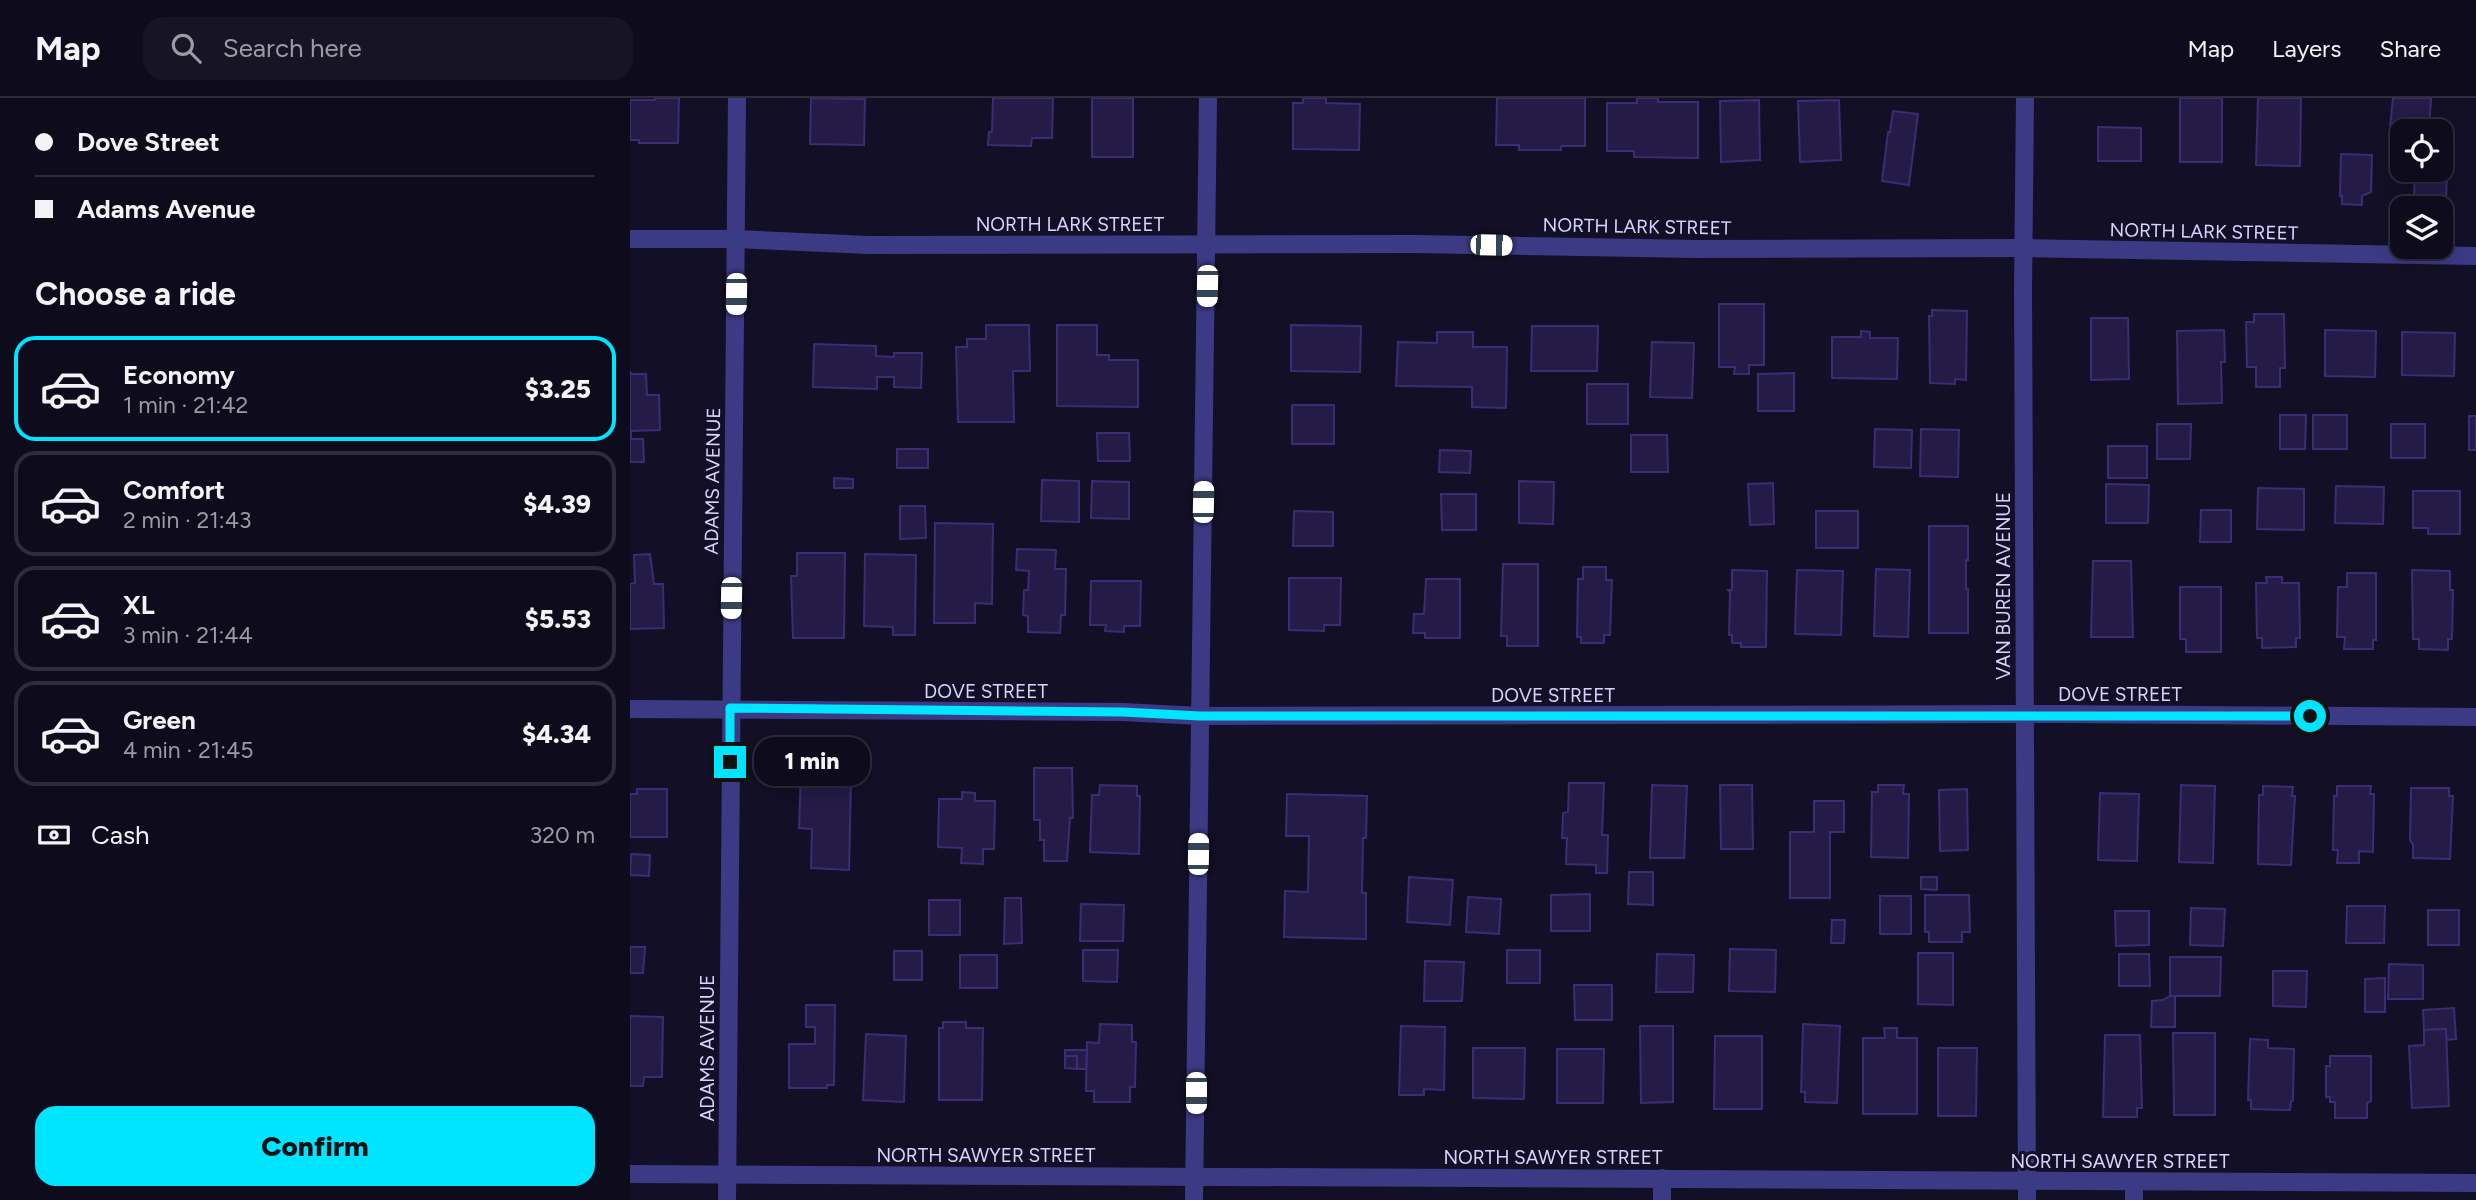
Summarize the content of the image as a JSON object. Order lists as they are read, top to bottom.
{
  "streets": {
    "street": [
      "NORTH LARK STREET",
      "ADAMS AVENUE",
      "VAN BUREN AVENUE",
      "DOVE STREET",
      "NORTH SAWYER STREET"
    ]
  },
  "crossings": [
    ["NORTH LARK STREET", "ADAMS AVENUE"],
    ["NORTH LARK STREET", "VAN BUREN AVENUE"],
    ["ADAMS AVENUE", "DOVE STREET"],
    ["ADAMS AVENUE", "NORTH SAWYER STREET"],
    ["VAN BUREN AVENUE", "DOVE STREET"],
    ["VAN BUREN AVENUE", "NORTH SAWYER STREET"]
  ],
  "page": {
    "header": "Map",
    "search": "Search here",
    "nav": ["Map", "Layers", "Share"],
    "banner": ["Dove Street", "Adams Avenue"],
    "heading": "Choose a ride",
    "list": [
      {
        "name": "Economy",
        "note": "1 min · 21:42",
        "value": "$3.25"
      },
      {
        "name": "Comfort",
        "note": "2 min · 21:43",
        "value": "$4.39"
      },
      {
        "name": "XL",
        "note": "3 min · 21:44",
        "value": "$5.53"
      },
      {
        "name": "Green",
        "note": "4 min · 21:45",
        "value": "$4.34"
      }
    ],
    "bubble": "1 min",
    "pay": ["Cash", "320 m"],
    "buttons": "Confirm"
  }
}
